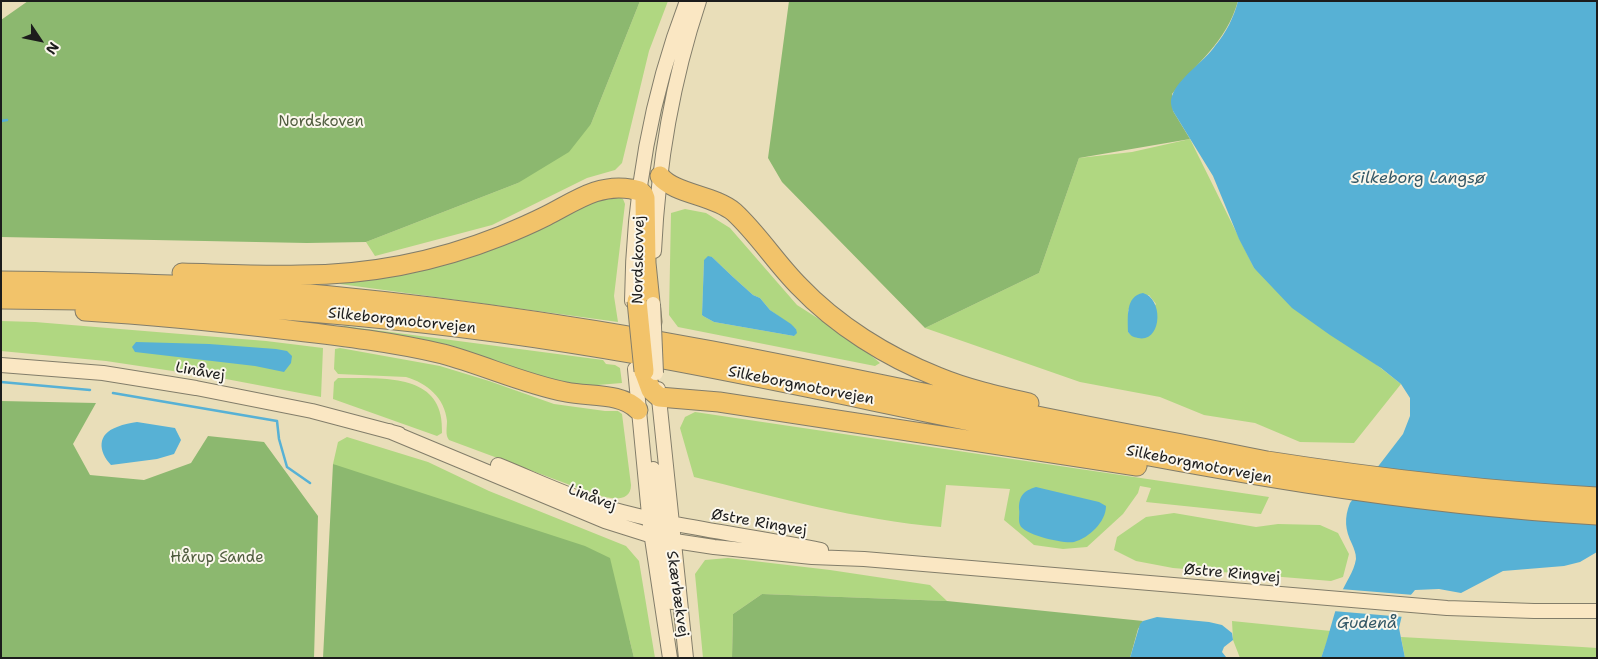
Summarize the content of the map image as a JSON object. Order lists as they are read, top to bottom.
{
  "streets": {
    "highway": ["Silkeborgmotorvejen"],
    "main road": [
      "Nordskovvej",
      "Linåvej",
      "Østre Ringvej",
      "Skærbækvej"
    ]
  },
  "crossings": [
    ["Linåvej", "Østre Ringvej"],
    ["Linåvej", "Skærbækvej"],
    ["Østre Ringvej", "Skærbækvej"]
  ],
  "water": ["Silkeborg Langsø", "Gudenå"],
  "parks": ["Nordskoven", "Hårup Sande"],
  "north": "bottom right"
}
